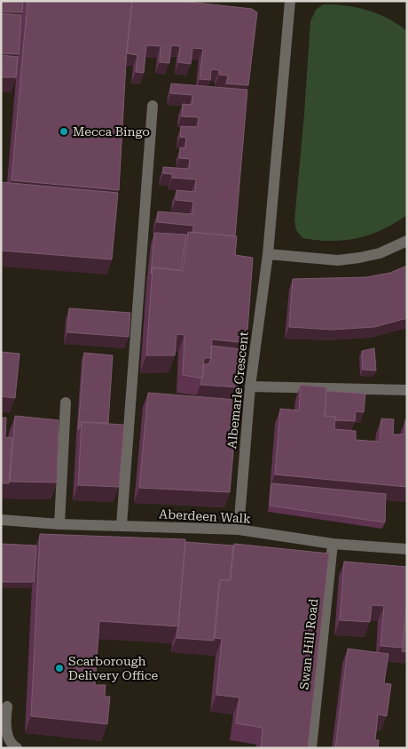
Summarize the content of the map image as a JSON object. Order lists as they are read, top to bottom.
{
  "streets": {
    "street": ["Albemarle Crescent", "Aberdeen Walk", "Swan Hill Road"]
  },
  "crossings": [
    ["Albemarle Crescent", "Aberdeen Walk"],
    ["Aberdeen Walk", "Swan Hill Road"]
  ],
  "places": ["Mecca Bingo", "Scarborough Delivery Office"]
}
